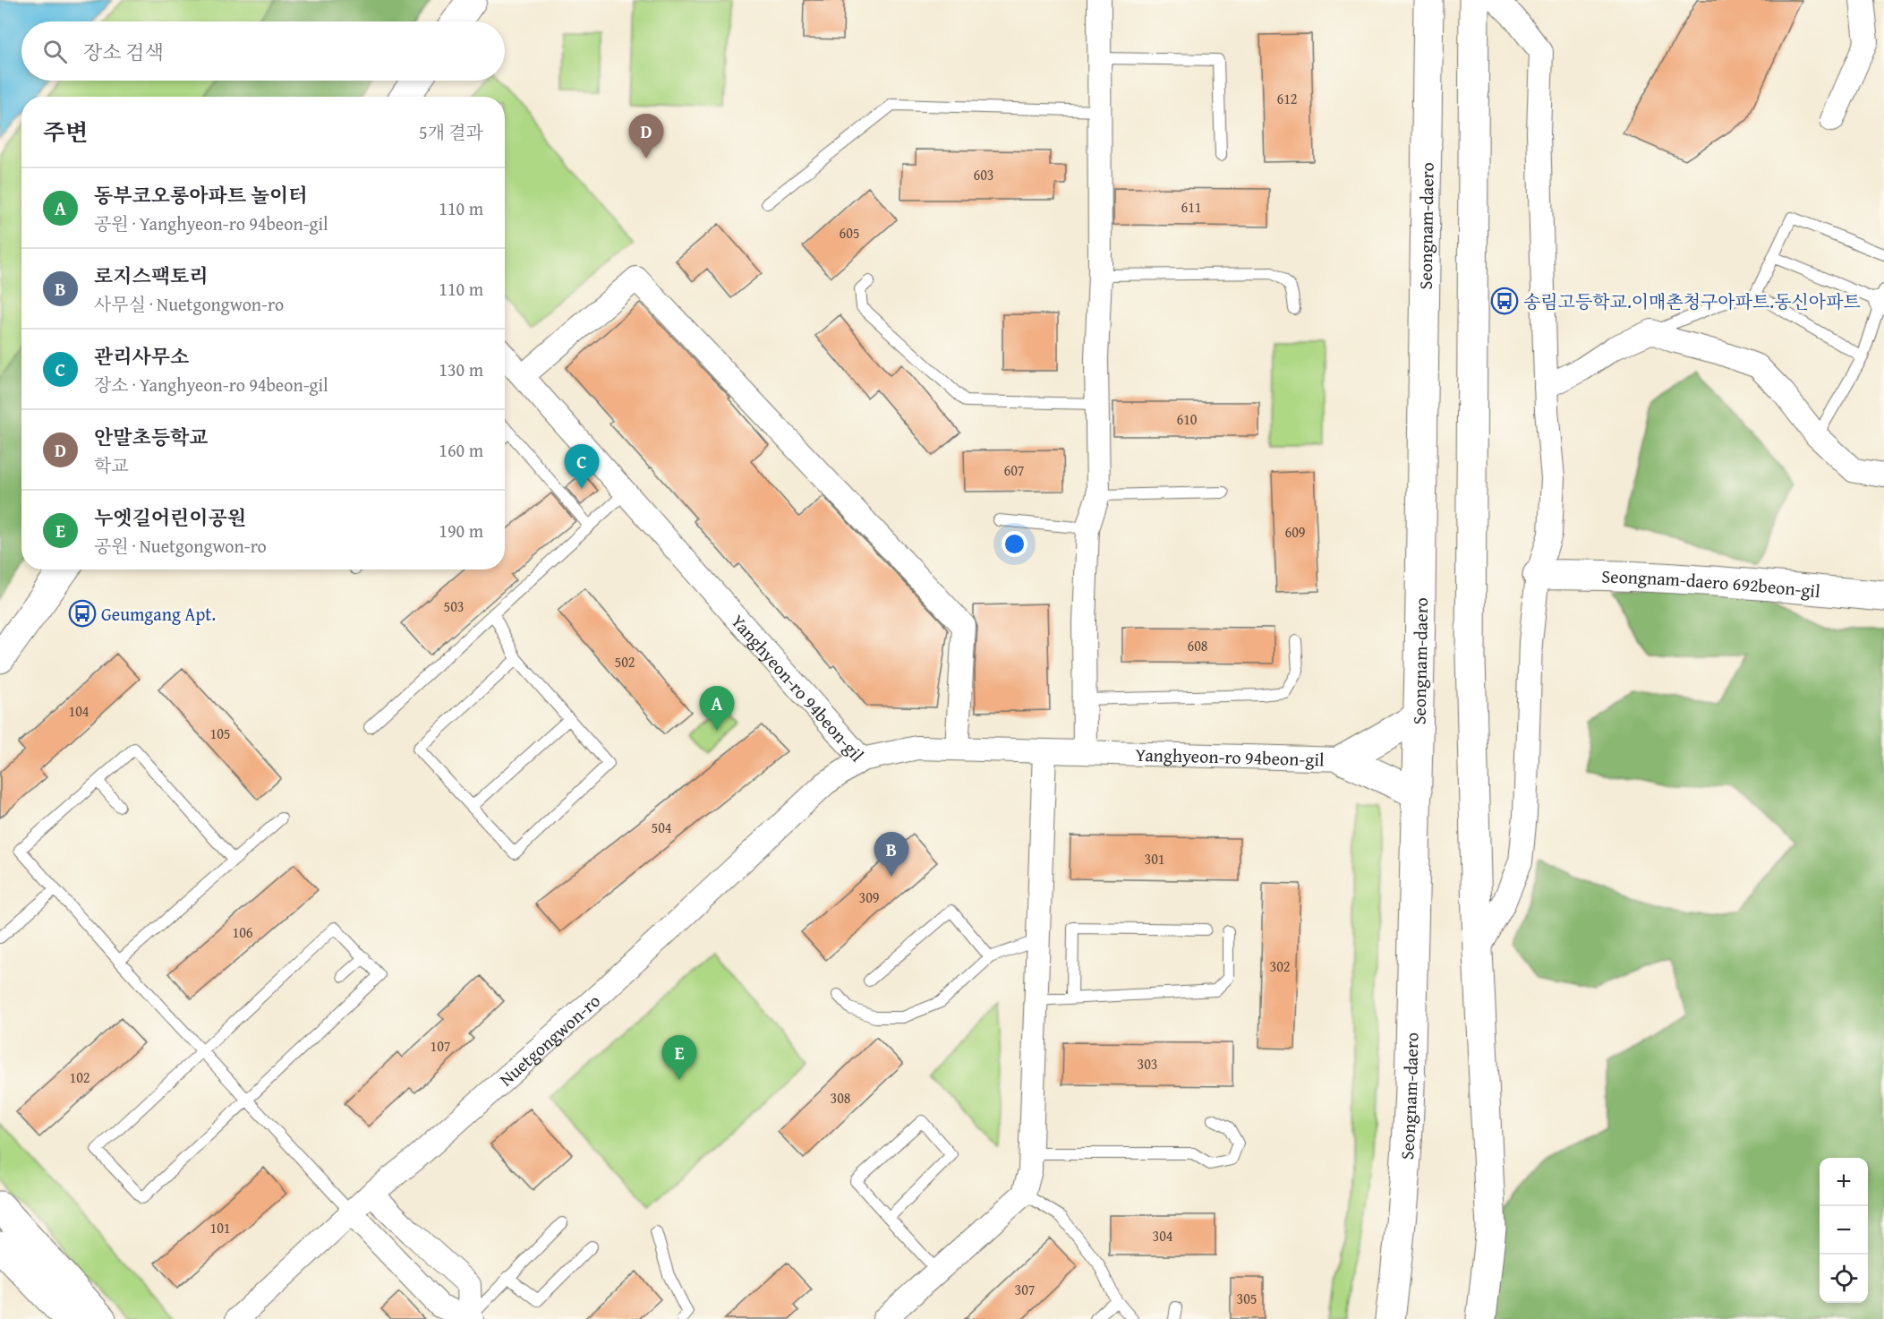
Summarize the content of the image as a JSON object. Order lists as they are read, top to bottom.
{
  "streets": {
    "main road": ["Seongnam-daero", "Seongnam-daero 692beon-gil"],
    "street": ["Yanghyeon-ro 94beon-gil", "Nuetgongwon-ro"]
  },
  "crossings": [
    ["Yanghyeon-ro 94beon-gil", "Nuetgongwon-ro"]
  ],
  "places": {
    "bus stop": ["송림고등학교.이매촌청구아파트.동신아파트", "Geumgang Apt."]
  },
  "house_numbers": [
    "612",
    "603",
    "611",
    "605",
    "610",
    "607",
    "609",
    "503",
    "608",
    "502",
    "104",
    "105",
    "504",
    "301",
    "309",
    "106",
    "302",
    "107",
    "303",
    "102",
    "308",
    "101",
    "304",
    "307",
    "305"
  ],
  "page": {
    "search": "장소 검색",
    "heading": ["주변", "5개 결과"],
    "pins": [
      "D",
      "C",
      "A",
      "B",
      "E"
    ],
    "list": [
      {
        "mark": "A",
        "name": "동부코오롱아파트 놀이터",
        "note": "공원 · Yanghyeon-ro 94beon-gil",
        "value": "110 m"
      },
      {
        "mark": "B",
        "name": "로지스팩토리",
        "note": "사무실 · Nuetgongwon-ro",
        "value": "110 m"
      },
      {
        "mark": "C",
        "name": "관리사무소",
        "note": "장소 · Yanghyeon-ro 94beon-gil",
        "value": "130 m"
      },
      {
        "mark": "D",
        "name": "안말초등학교",
        "note": "학교",
        "value": "160 m"
      },
      {
        "mark": "E",
        "name": "누엣길어린이공원",
        "note": "공원 · Nuetgongwon-ro",
        "value": "190 m"
      }
    ],
    "map_buttons": ["+", "−"]
  }
}
